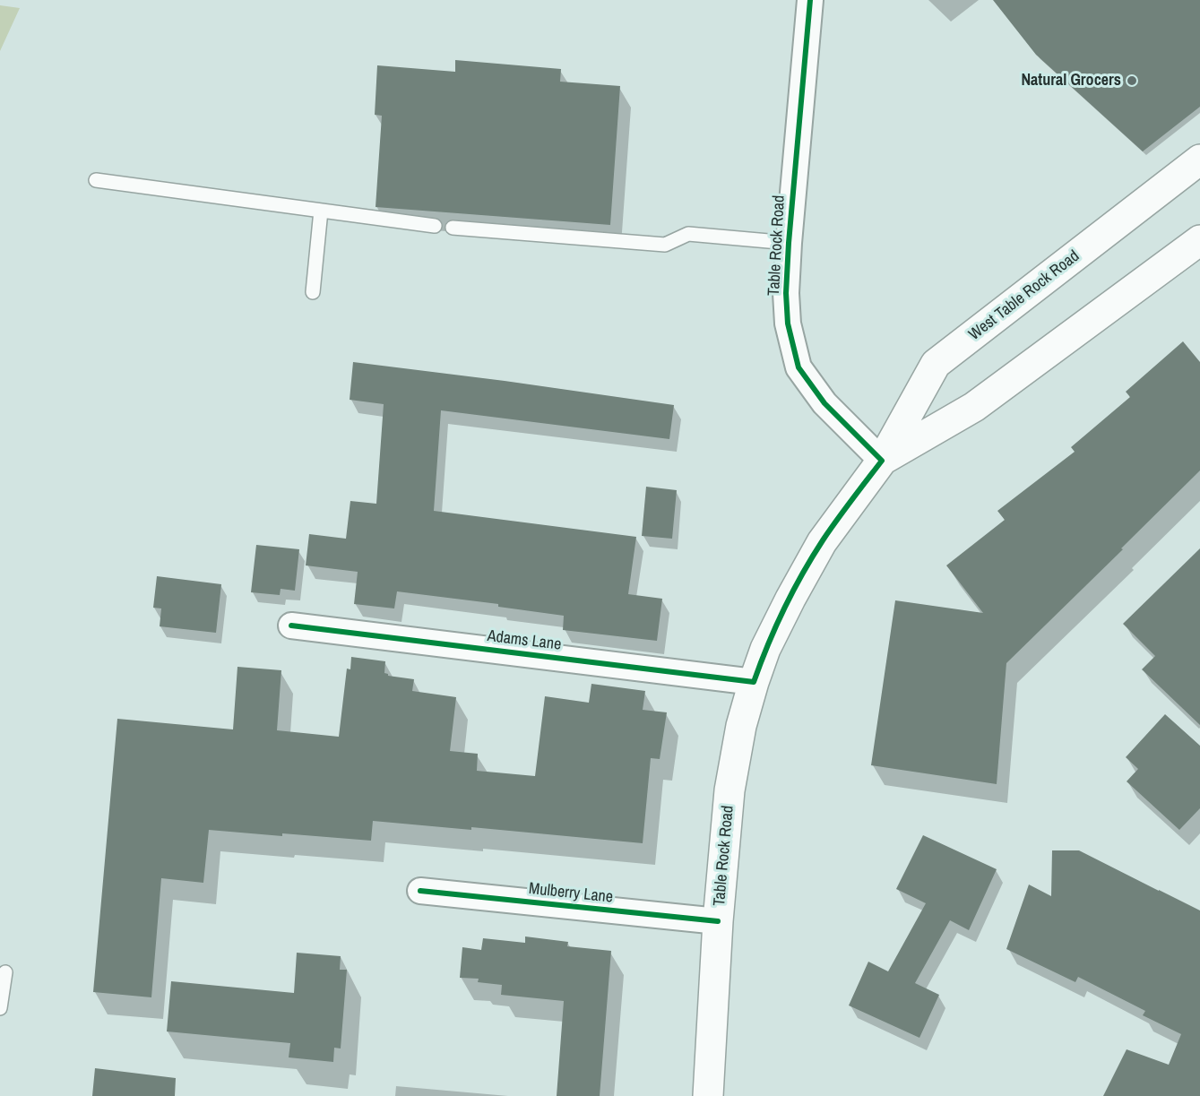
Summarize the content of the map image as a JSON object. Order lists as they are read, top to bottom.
{
  "streets": {
    "main road": ["Table Rock Road", "West Table Rock Road"],
    "street": ["Adams Lane", "Mulberry Lane"]
  },
  "crossings": [
    ["Table Rock Road", "West Table Rock Road"],
    ["Table Rock Road", "Adams Lane"],
    ["Table Rock Road", "Mulberry Lane"],
    ["West Table Rock Road", "Adams Lane"]
  ],
  "places": ["Natural Grocers"]
}
